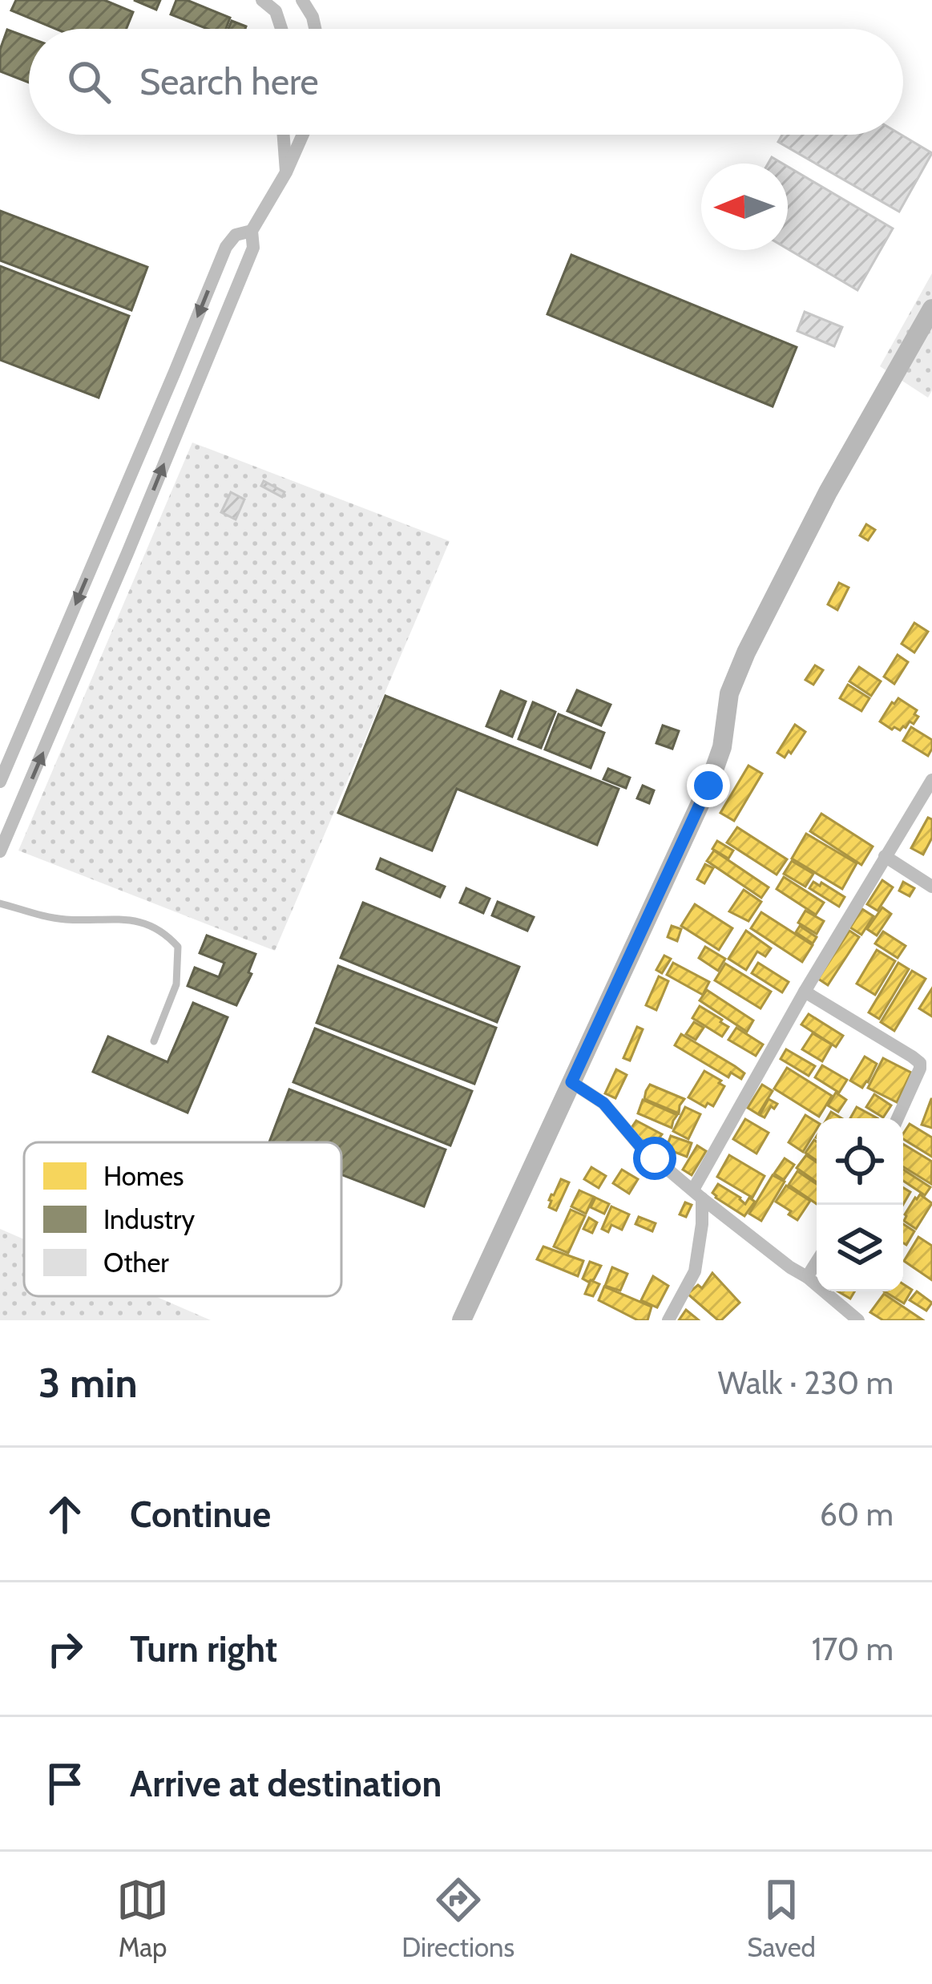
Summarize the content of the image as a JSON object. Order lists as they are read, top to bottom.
{
  "legend": ["Homes", "Industry", "Other"],
  "north": "left",
  "page": {
    "search": "Search here",
    "heading": ["3 min", "Walk · 230 m"],
    "list": [
      ["Continue", "60 m"],
      ["Turn right", "170 m"],
      "Arrive at destination"
    ],
    "nav": ["Map", "Directions", "Saved"]
  }
}
